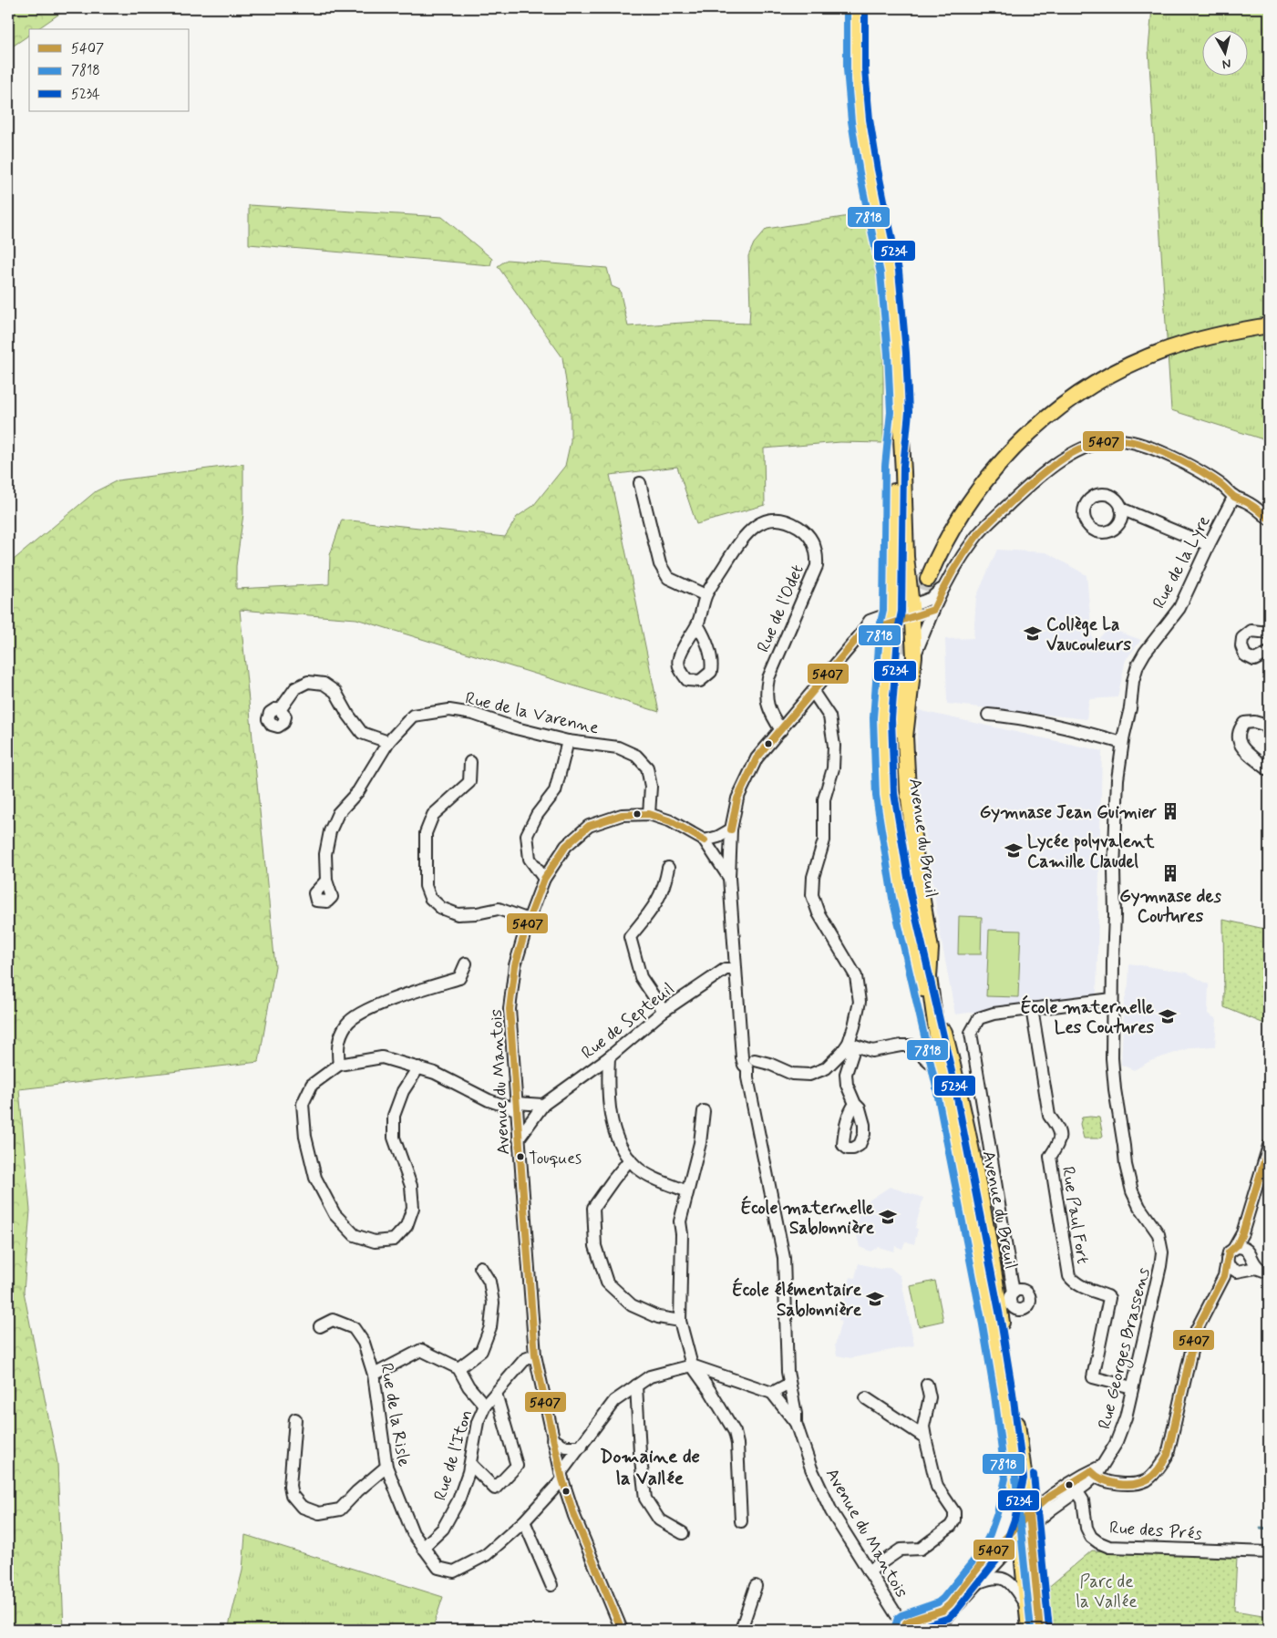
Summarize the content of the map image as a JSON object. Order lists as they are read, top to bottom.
{
  "streets": {
    "main road": ["Avenue du Breuil"],
    "street": [
      "Rue de la Lyre",
      "Rue de l'Odet",
      "Rue de la Varenne",
      "Rue de Septeuil",
      "Avenue du Mantois",
      "Rue Paul Fort",
      "Rue Georges Brassens",
      "Rue de la Risle",
      "Rue de l'Iton",
      "Rue des Prés"
    ]
  },
  "crossings": [
    ["Rue de la Lyre", "Rue Georges Brassens"],
    ["Rue de la Varenne", "Avenue du Mantois"],
    ["Rue de Septeuil", "Avenue du Mantois"],
    ["Avenue du Mantois", "Rue de la Risle"],
    ["Avenue du Mantois", "Rue de l'Iton"],
    ["Rue Paul Fort", "Rue Georges Brassens"],
    ["Rue Georges Brassens", "Rue des Prés"],
    ["Rue de la Risle", "Rue de l'Iton"]
  ],
  "districts": ["Domaine de la Vallée"],
  "parks": ["Parc de la Vallée"],
  "places": {
    "school or university": [
      "Collège La Vaucouleurs",
      "Lycée polyvalent Camille Claudel",
      "École maternelle Les Coutures",
      "École maternelle Sablonnière",
      "École élémentaire Sablonnière"
    ],
    "building": ["Gymnase Jean Guimier", "Gymnase des Coutures"],
    "other": ["Touques"]
  },
  "lines": ["transit line 7818", "transit line 5234", "transit line 5407"],
  "legend": ["5407", "7818", "5234"],
  "north": "bottom"
}
